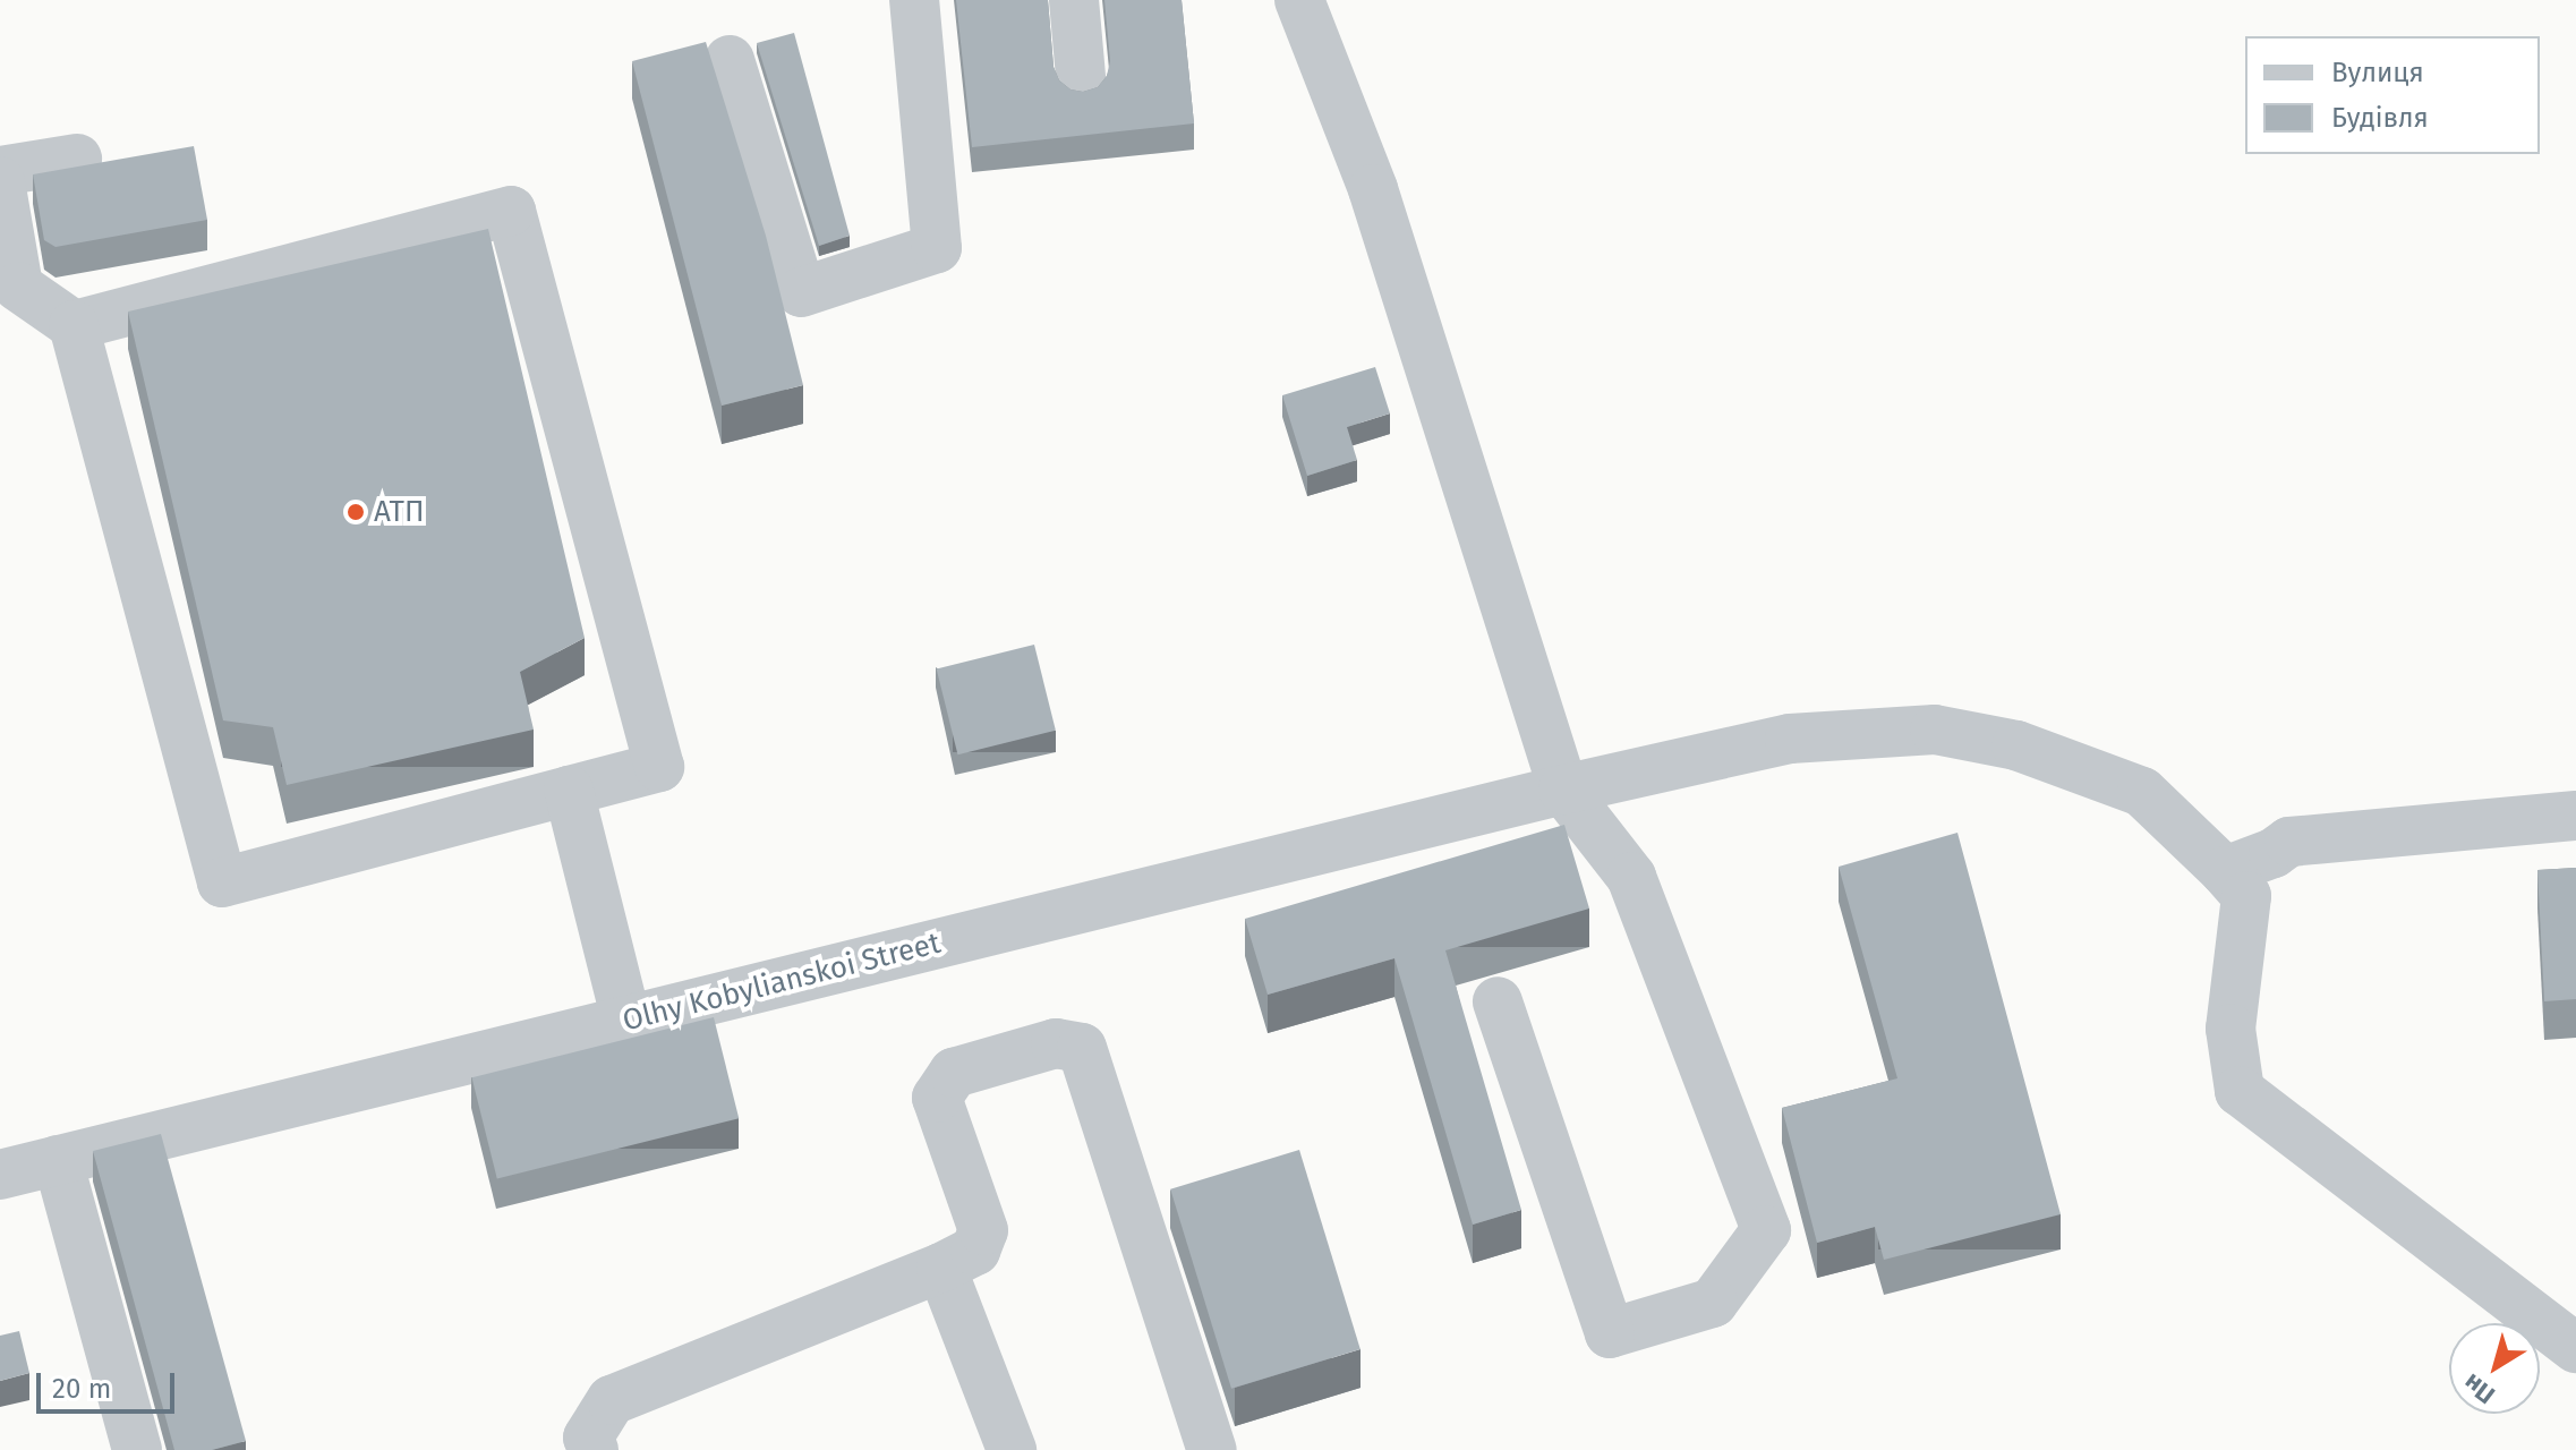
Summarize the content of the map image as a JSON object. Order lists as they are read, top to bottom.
{
  "streets": {
    "street": ["Olhy Kobylianskoi Street"]
  },
  "places": ["АТП"],
  "legend": ["Вулиця", "Будівля"],
  "scale_bar": "20 m",
  "north": "bottom left"
}
